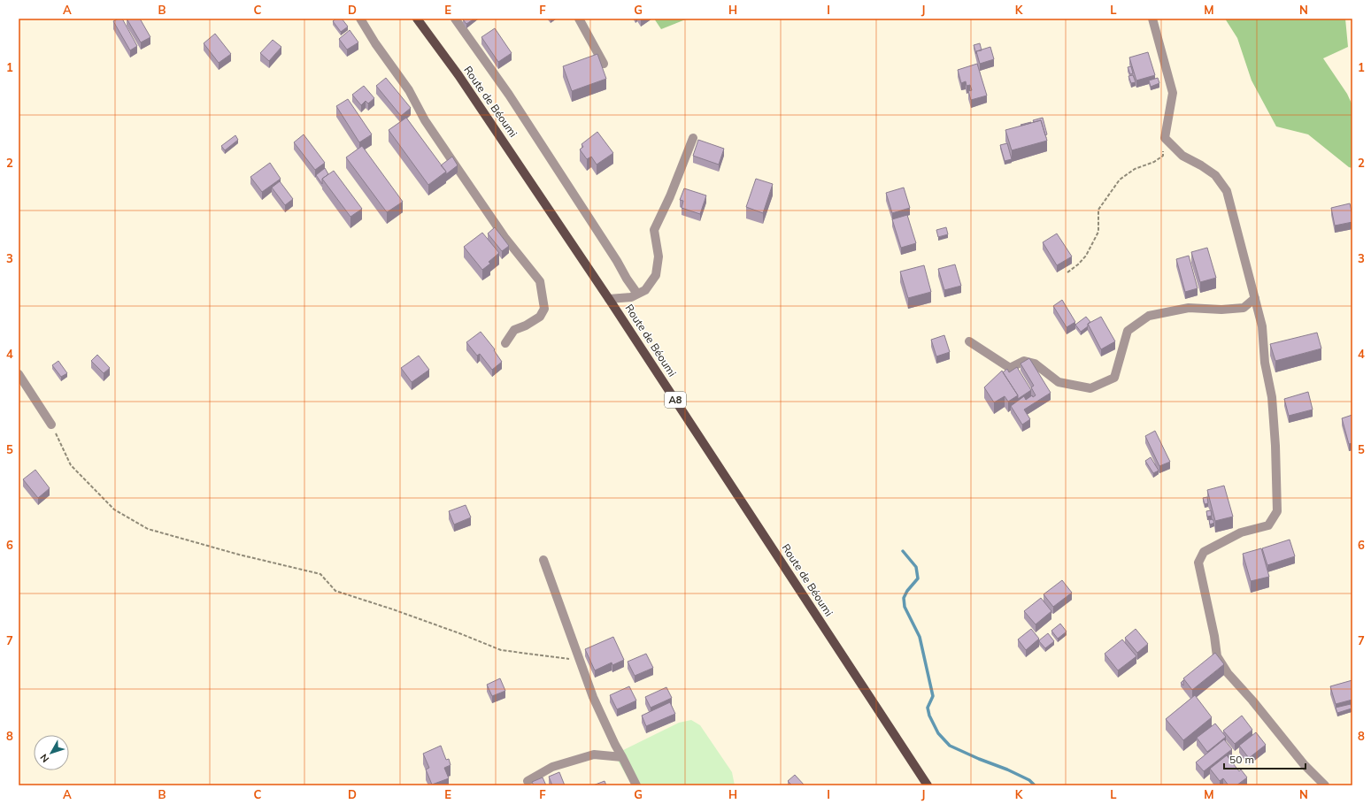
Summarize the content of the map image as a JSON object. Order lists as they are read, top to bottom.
{
  "streets": {
    "main road": ["Route de Béoumi", "A8"]
  },
  "scale_bar": "50 m",
  "north": "bottom left",
  "grid": {
    "columns": [
      "A",
      "B",
      "C",
      "D",
      "E",
      "F",
      "G",
      "H",
      "I",
      "J",
      "K",
      "L",
      "M",
      "N"
    ],
    "rows": [
      "1",
      "2",
      "3",
      "4",
      "5",
      "6",
      "7",
      "8"
    ]
  }
}
